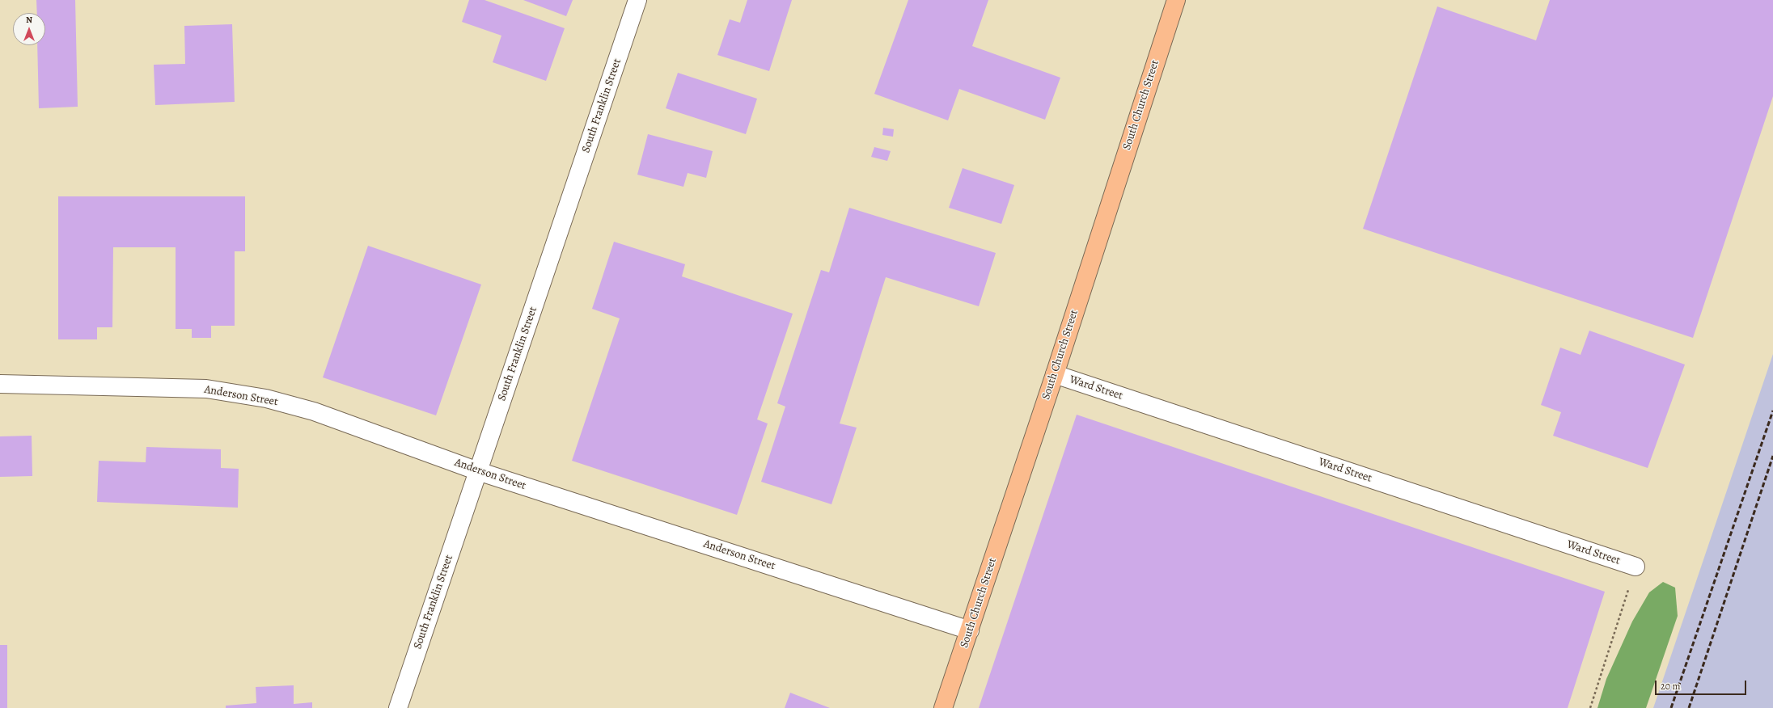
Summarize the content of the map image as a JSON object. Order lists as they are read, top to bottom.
{
  "streets": {
    "main road": ["South Church Street"],
    "street": ["South Franklin Street", "Ward Street", "Anderson Street"]
  },
  "crossings": [
    ["South Church Street", "Ward Street"],
    ["South Church Street", "Anderson Street"],
    ["South Franklin Street", "Anderson Street"]
  ],
  "scale_bar": "20 m",
  "north": "top"
}
